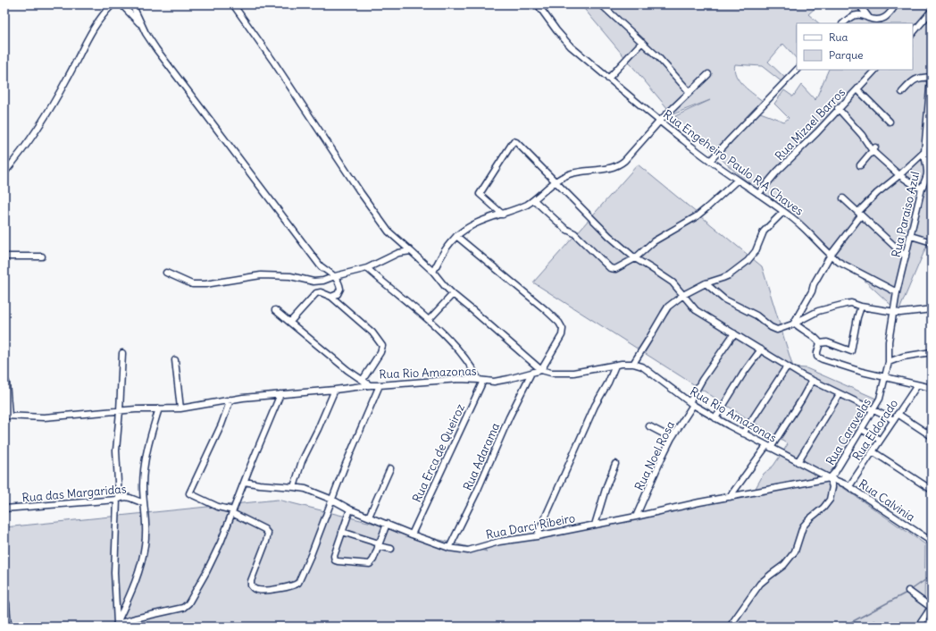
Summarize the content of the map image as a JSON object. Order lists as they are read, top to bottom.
{
  "streets": {
    "street": [
      "Rua Mizael Barros",
      "Rua Engeheiro Paulo R A Chaves",
      "Rua Paraiso Azul",
      "Rua Rio Amazonas",
      "Rua Eldorado",
      "Rua Caravelas",
      "Rua Erca de Queiroz",
      "Rua Noel Rosa",
      "Rua Adarama",
      "Rua das Margaridas",
      "Rua Calvinia",
      "Rua Darci Ribeiro"
    ]
  },
  "crossings": [
    ["Rua Mizael Barros", "Rua Engeheiro Paulo R A Chaves"],
    ["Rua Engeheiro Paulo R A Chaves", "Rua Paraiso Azul"],
    ["Rua Engeheiro Paulo R A Chaves", "Rua Caravelas"],
    ["Rua Paraiso Azul", "Rua Caravelas"],
    ["Rua Rio Amazonas", "Rua Caravelas"],
    ["Rua Rio Amazonas", "Rua Erca de Queiroz"],
    ["Rua Rio Amazonas", "Rua Noel Rosa"],
    ["Rua Rio Amazonas", "Rua Adarama"],
    ["Rua Rio Amazonas", "Rua Calvinia"],
    ["Rua Rio Amazonas", "Rua Darci Ribeiro"],
    ["Rua Eldorado", "Rua Calvinia"],
    ["Rua Caravelas", "Rua Calvinia"],
    ["Rua Caravelas", "Rua Darci Ribeiro"],
    ["Rua Erca de Queiroz", "Rua Darci Ribeiro"],
    ["Rua Noel Rosa", "Rua Darci Ribeiro"],
    ["Rua Adarama", "Rua Darci Ribeiro"],
    ["Rua Calvinia", "Rua Darci Ribeiro"]
  ],
  "legend": ["Rua", "Parque"]
}
